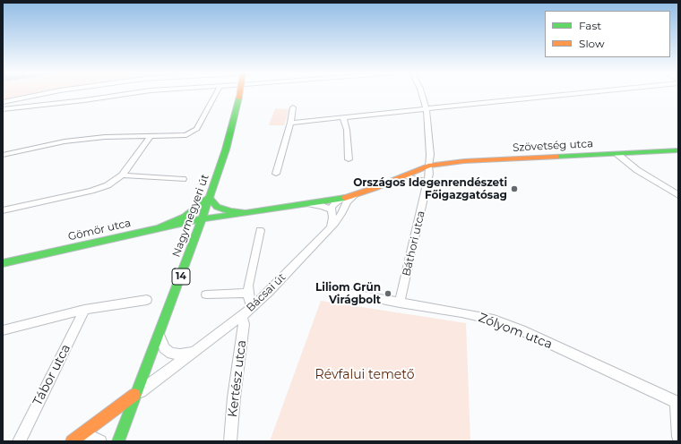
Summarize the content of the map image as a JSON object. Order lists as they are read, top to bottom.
{
  "streets": {
    "street": [
      "Szövetség utca",
      "Nagymegyeri út",
      "Gömör utca",
      "Báthori utca",
      "14",
      "Bácsai út",
      "Zólyom utca",
      "Tábor utca",
      "Kertész utca"
    ]
  },
  "crossings": [
    ["Szövetség utca", "Báthori utca"],
    ["Szövetség utca", "Bácsai út"],
    ["Nagymegyeri út", "Gömör utca"],
    ["Nagymegyeri út", "Bácsai út"],
    ["Báthori utca", "Bácsai út"],
    ["Báthori utca", "Zólyom utca"],
    ["Bácsai út", "Kertész utca"]
  ],
  "parks": ["Révfalui temető"],
  "places": ["Országos Idegenrendészeti Főigazgatósag", "Liliom Grün Virágbolt"],
  "legend": ["Fast", "Slow"]
}
